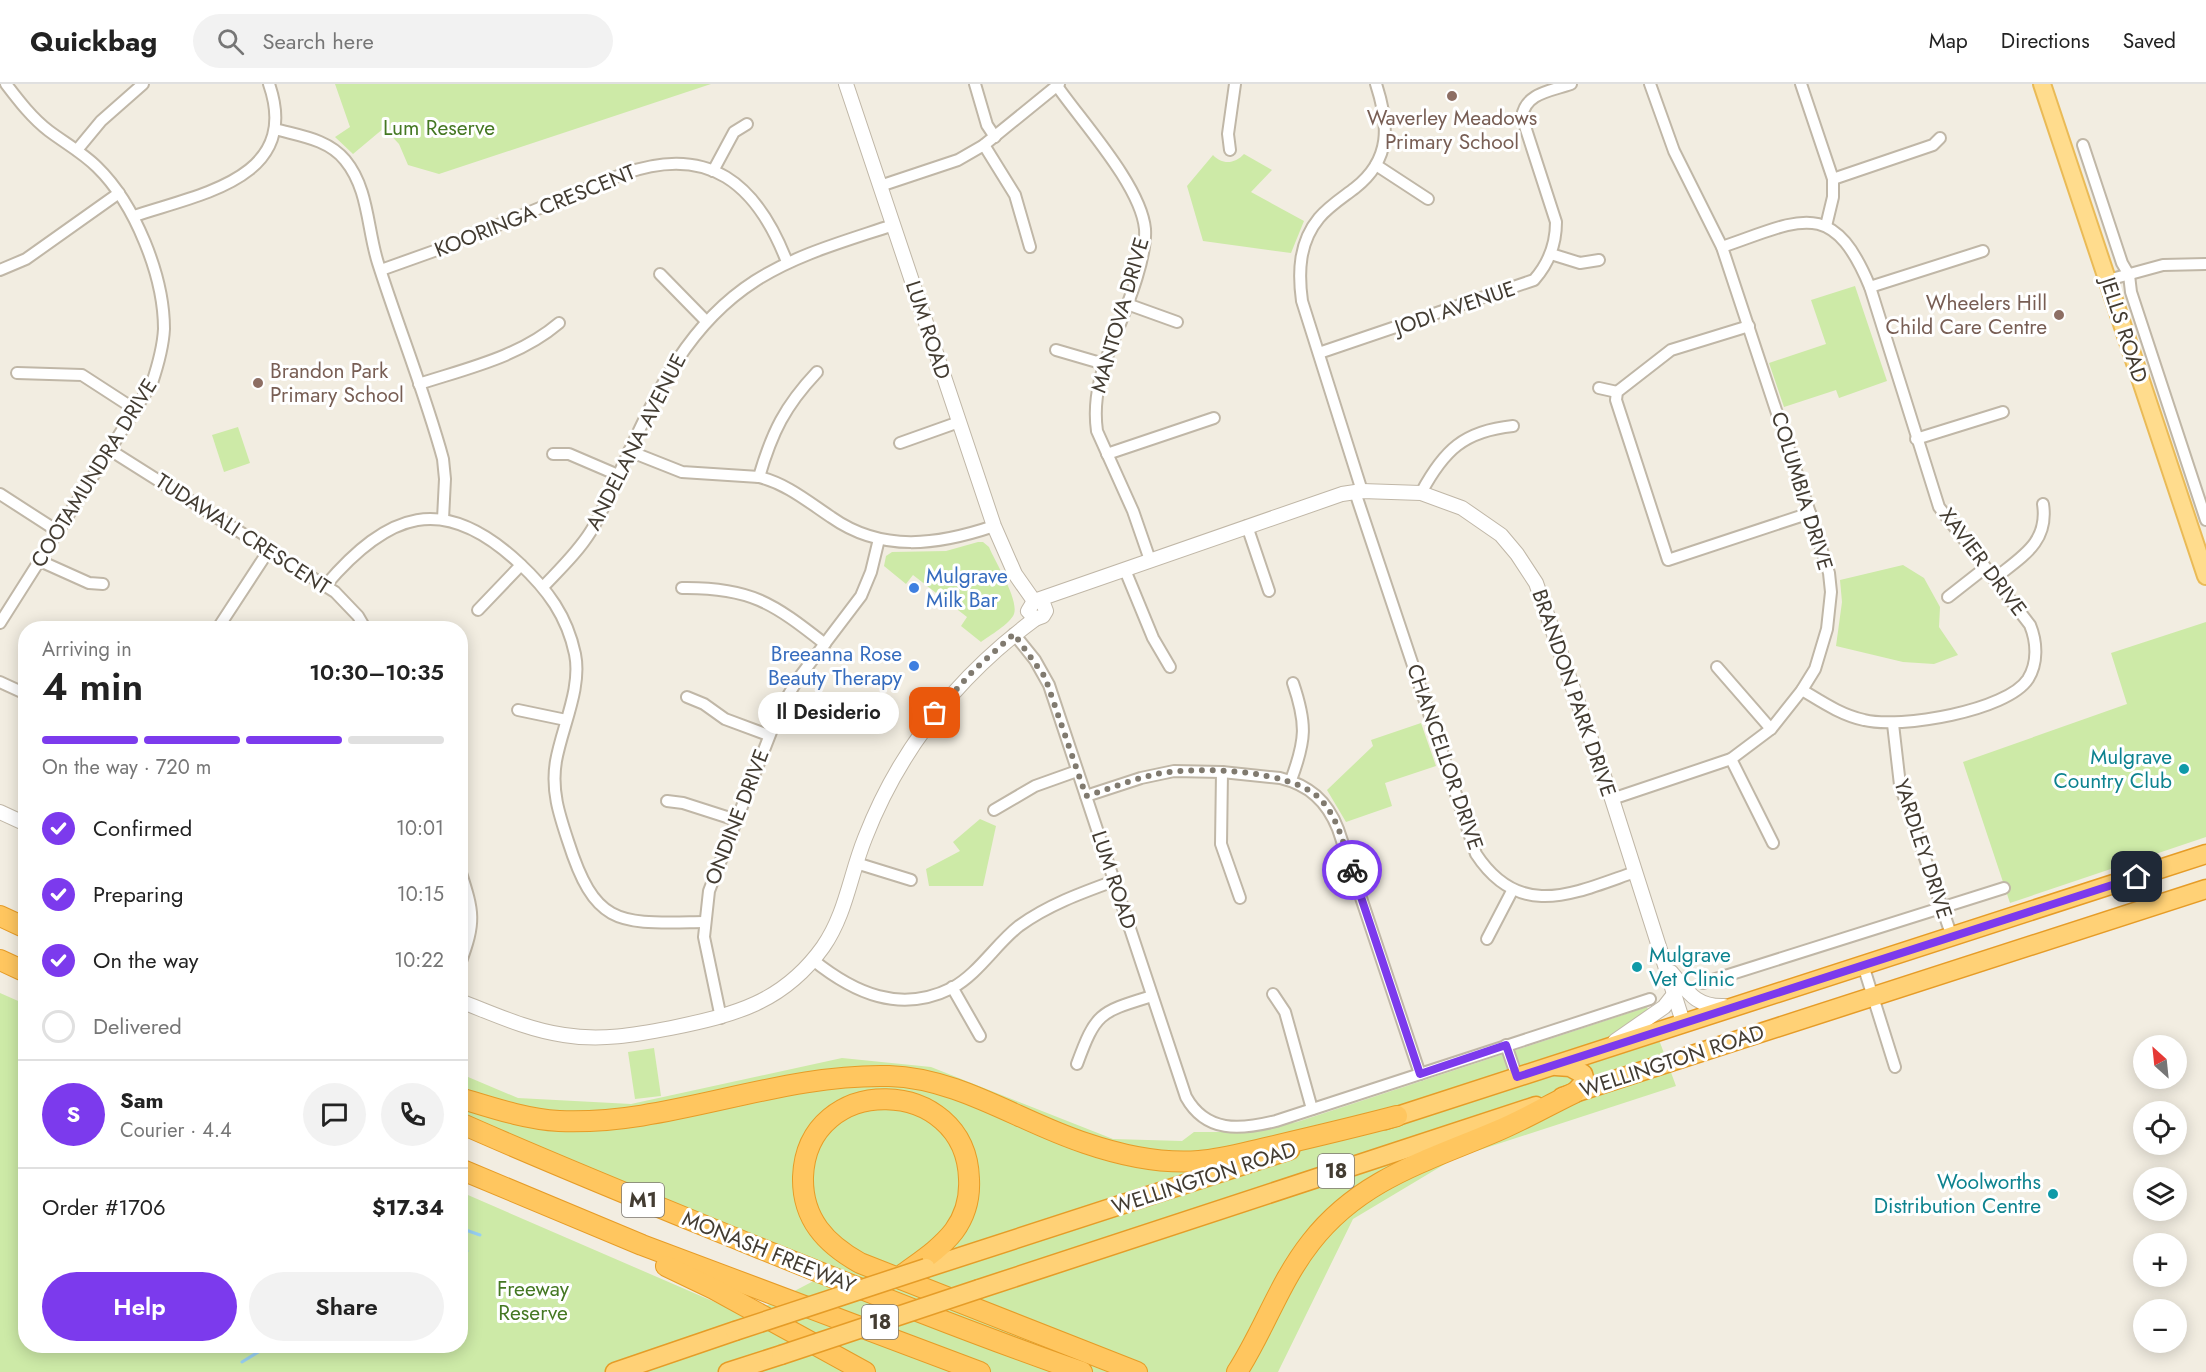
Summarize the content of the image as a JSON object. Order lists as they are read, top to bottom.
{
  "streets": {
    "highway": [
      "WELLINGTON ROAD",
      "18",
      "M1",
      "MONASH FREEWAY"
    ],
    "main road": ["JELLS ROAD"],
    "street": [
      "KOORINGA CRESCENT",
      "JODI AVENUE",
      "MANTOVA DRIVE",
      "LUM ROAD",
      "ANDELANA AVENUE",
      "COOTAMUNDRA DRIVE",
      "COLUMBIA DRIVE",
      "TUDAWALI CRESCENT",
      "XAVIER DRIVE",
      "BRANDON PARK DRIVE",
      "CHANCELLOR DRIVE",
      "ONDINE DRIVE",
      "YARDLEY DRIVE"
    ]
  },
  "crossings": [
    ["KOORINGA CRESCENT", "ANDELANA AVENUE"],
    ["JODI AVENUE", "CHANCELLOR DRIVE"],
    ["MANTOVA DRIVE", "BRANDON PARK DRIVE"],
    ["LUM ROAD", "ANDELANA AVENUE"],
    ["LUM ROAD", "BRANDON PARK DRIVE"],
    ["COOTAMUNDRA DRIVE", "TUDAWALI CRESCENT"],
    ["COLUMBIA DRIVE", "XAVIER DRIVE"],
    ["COLUMBIA DRIVE", "BRANDON PARK DRIVE"],
    ["XAVIER DRIVE", "YARDLEY DRIVE"],
    ["BRANDON PARK DRIVE", "CHANCELLOR DRIVE"],
    ["BRANDON PARK DRIVE", "WELLINGTON ROAD"],
    ["YARDLEY DRIVE", "WELLINGTON ROAD"]
  ],
  "parks": ["Lum Reserve", "Freeway Reserve"],
  "places": [
    "Waverley Meadows Primary School",
    "Wheelers Hill Child Care Centre",
    "Brandon Park Primary School",
    "Mulgrave Milk Bar",
    "Breeanna Rose Beauty Therapy",
    "Il Desiderio",
    "Mulgrave Country Club",
    "Mulgrave Vet Clinic",
    "Woolworths Distribution Centre"
  ],
  "north": "top left",
  "page": {
    "header": "Quickbag",
    "search": "Search here",
    "nav": ["Map", "Directions", "Saved"],
    "heading": ["4 min", "Arriving in", "10:30–10:35"],
    "panel": [
      "Sam",
      "Courier · 4.4",
      "Order #1706",
      "$17.34"
    ],
    "bubble": "Il Desiderio",
    "bar": "On the way · 720 m",
    "list": [
      ["Confirmed", "10:01"],
      ["Preparing", "10:15"],
      ["On the way", "10:22"],
      "Delivered"
    ],
    "map_buttons": ["+", "−"],
    "round": "S",
    "buttons": ["Help", "Share"]
  }
}
